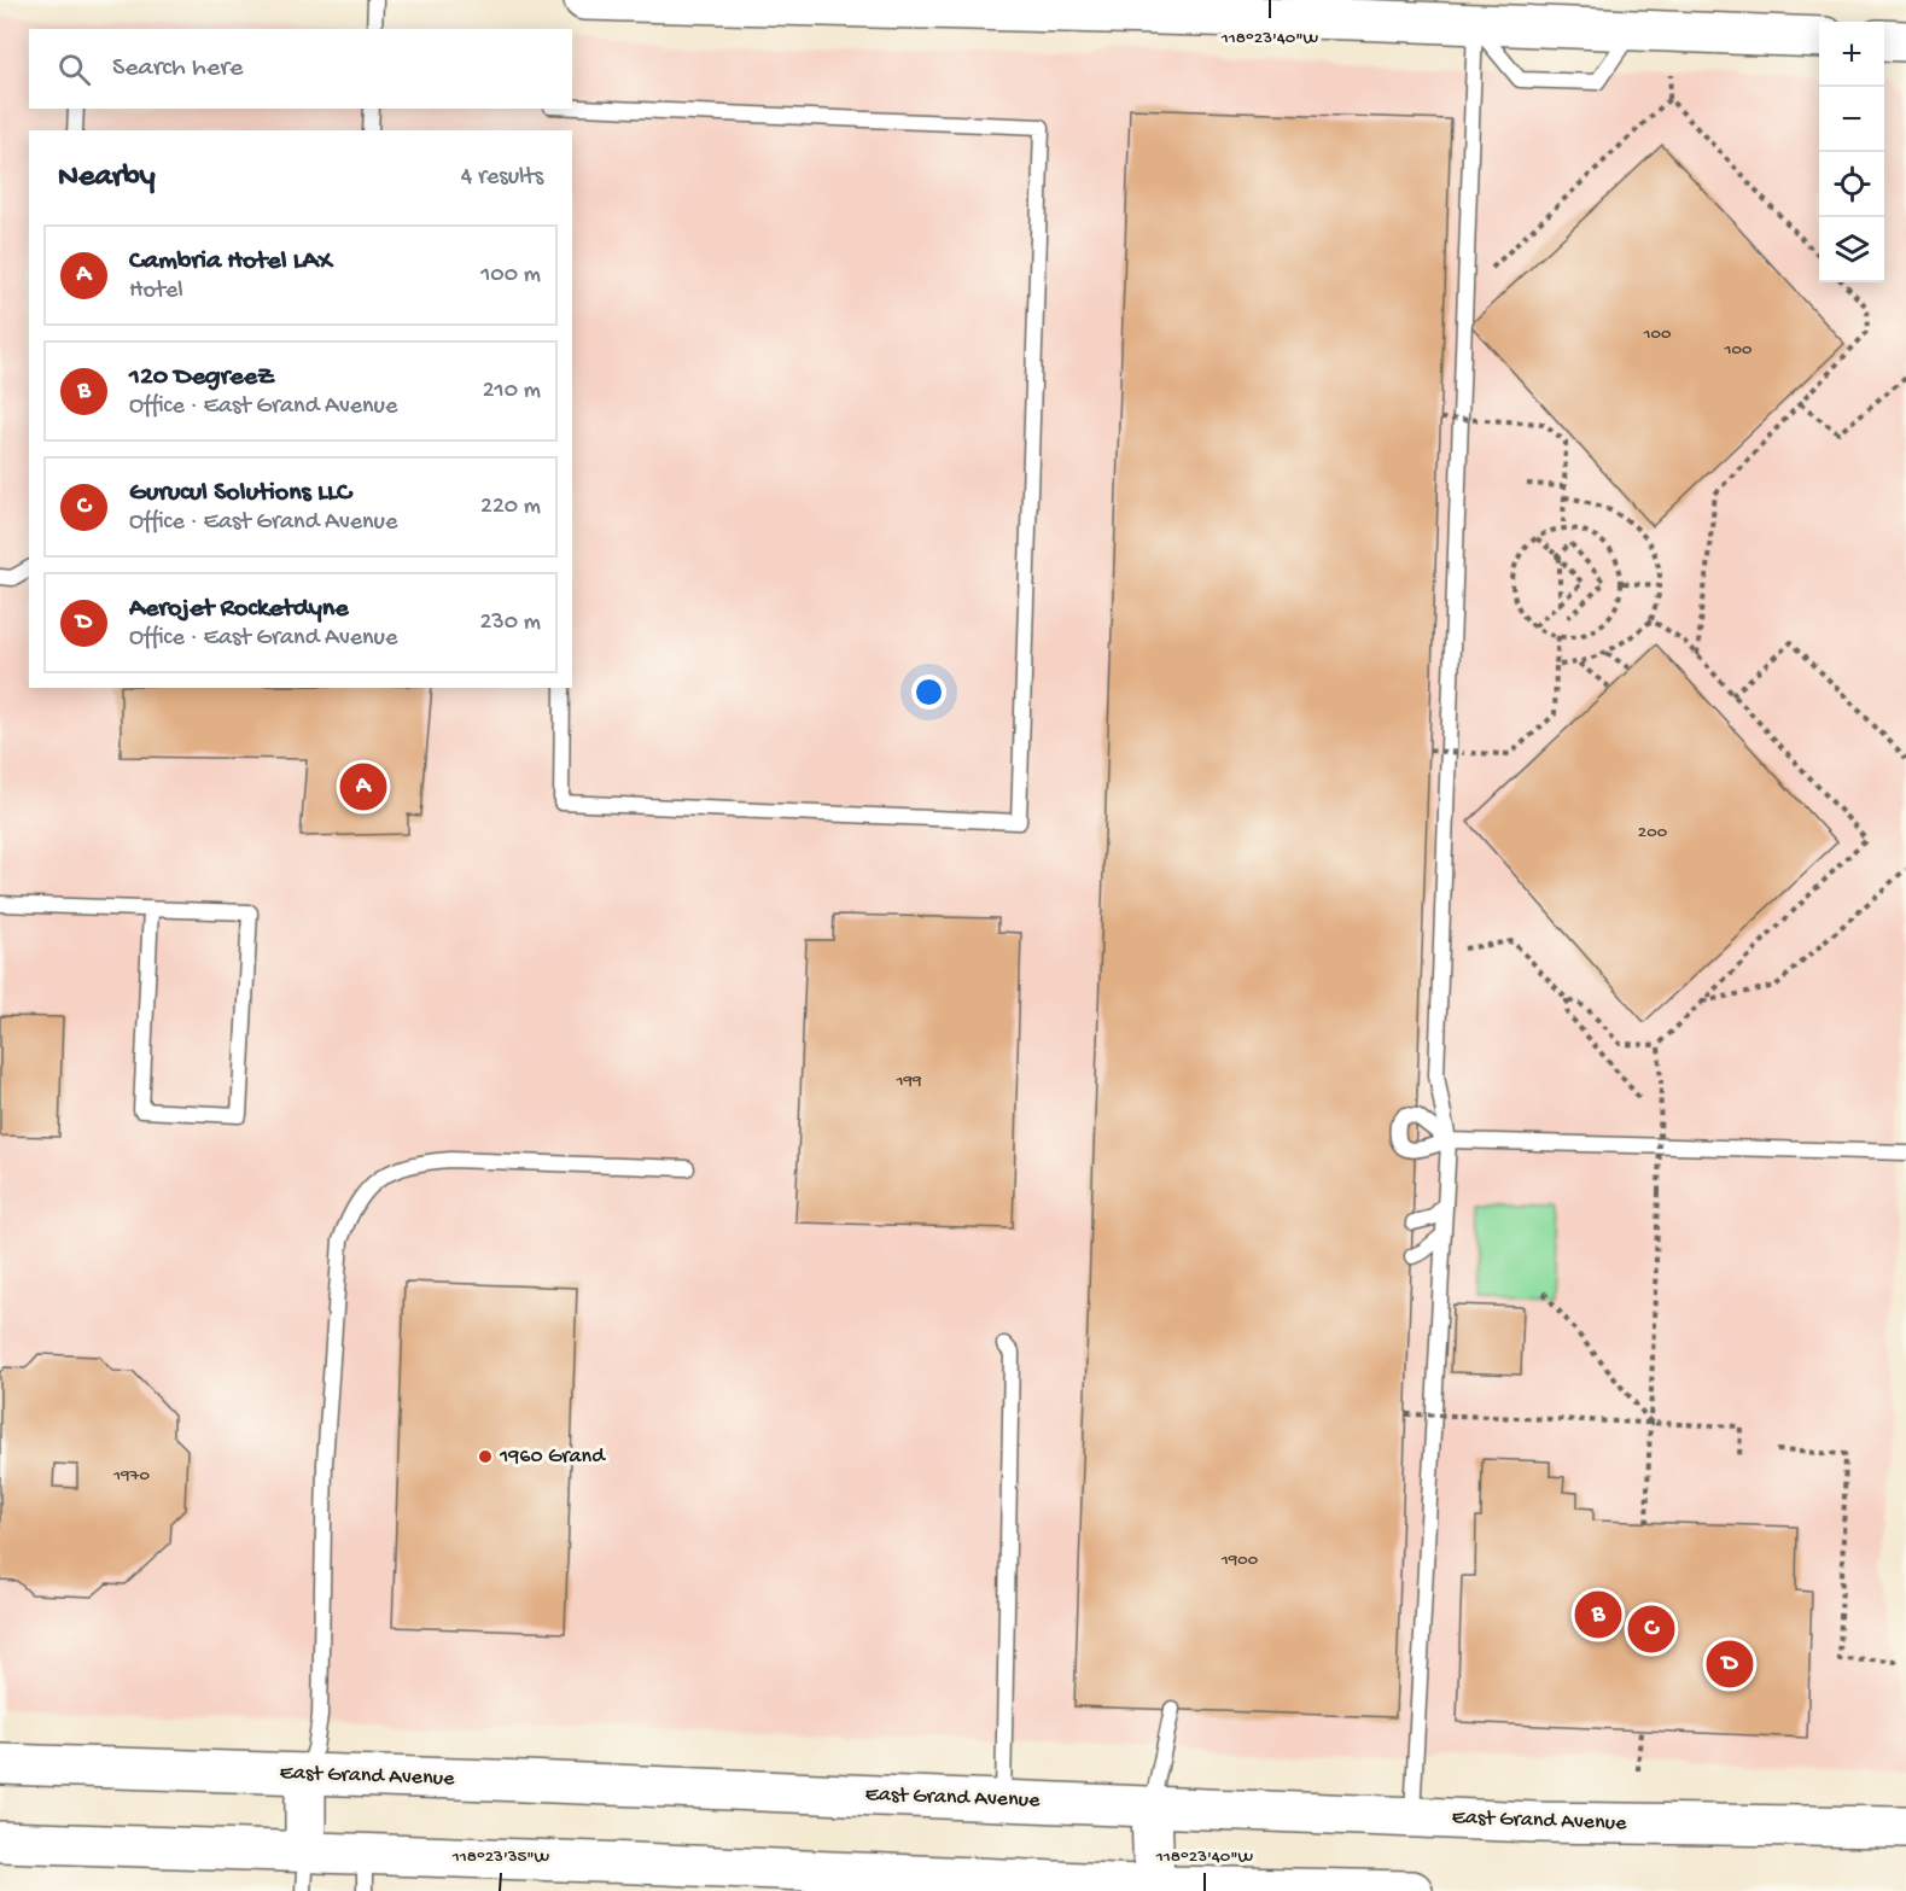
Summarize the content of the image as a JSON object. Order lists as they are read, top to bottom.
{
  "streets": {
    "street": ["East Grand Avenue"]
  },
  "places": ["1960 Grand"],
  "house_numbers": [
    "100",
    "100",
    "200",
    "199",
    "1970",
    "1900"
  ],
  "page": {
    "map_buttons": ["+", "−"],
    "search": "Search here",
    "heading": ["Nearby", "4 results"],
    "list": [
      {
        "mark": "A",
        "name": "Cambria Hotel LAX",
        "note": "Hotel",
        "value": "100 m"
      },
      {
        "mark": "B",
        "name": "120 DegreeZ",
        "note": "Office · East Grand Avenue",
        "value": "210 m"
      },
      {
        "mark": "C",
        "name": "Gurucul Solutions LLC",
        "note": "Office · East Grand Avenue",
        "value": "220 m"
      },
      {
        "mark": "D",
        "name": "Aerojet Rocketdyne",
        "note": "Office · East Grand Avenue",
        "value": "230 m"
      }
    ],
    "pins": [
      "A",
      "B",
      "C",
      "D"
    ]
  },
  "coordinates": ["118°23'40\"W", "118°23'35\"W"]
}
